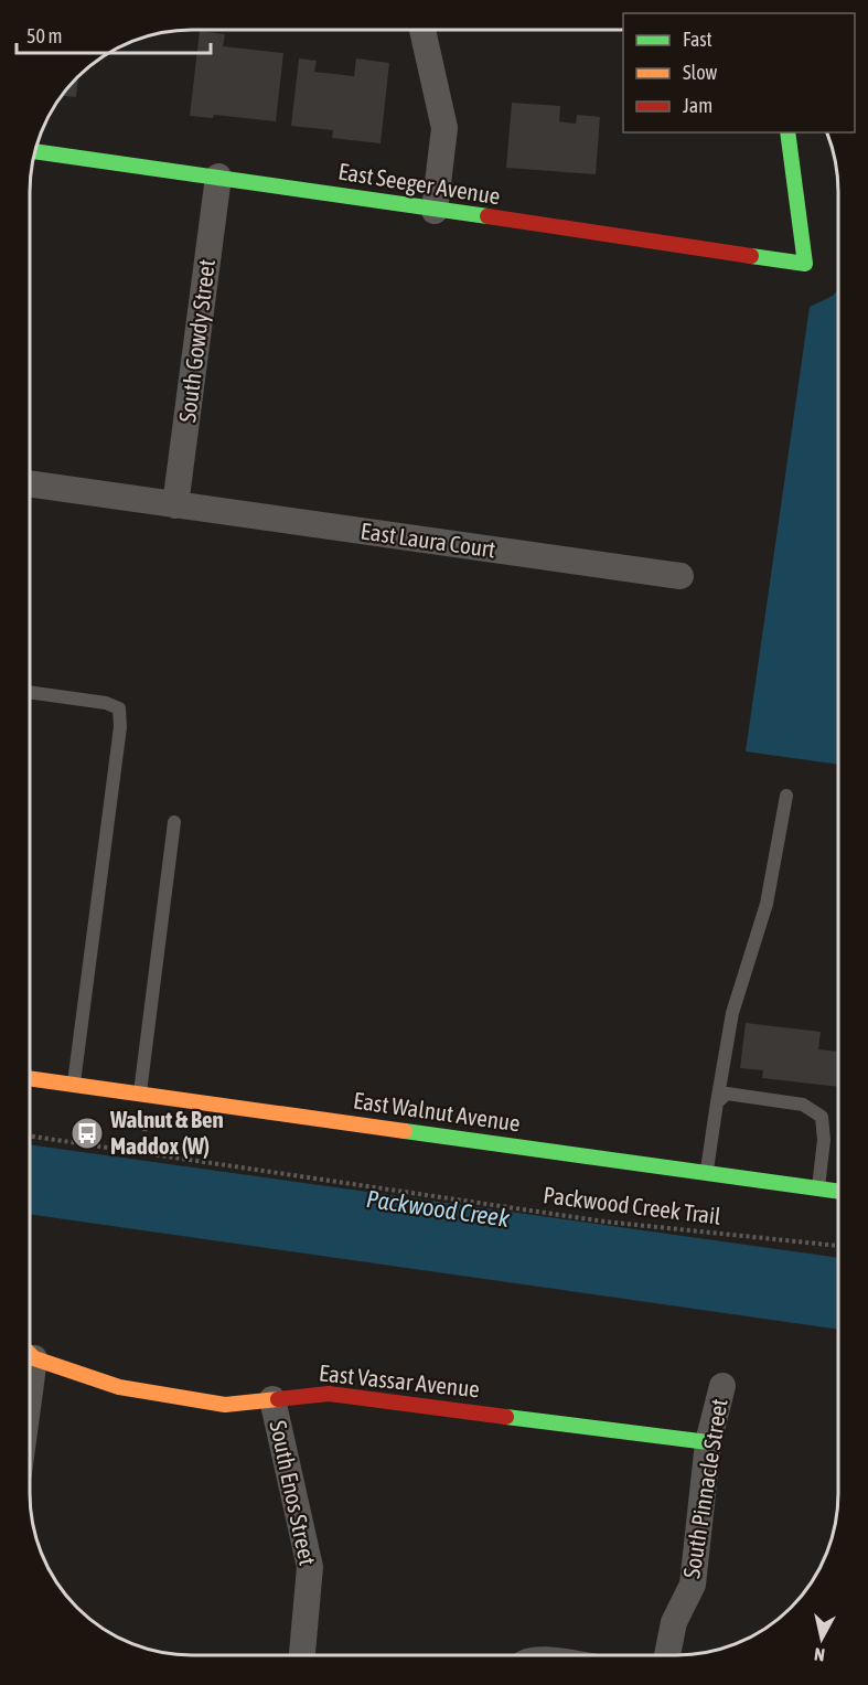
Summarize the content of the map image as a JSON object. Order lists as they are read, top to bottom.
{
  "streets": {
    "street": [
      "East Seeger Avenue",
      "South Gowdy Street",
      "East Laura Court",
      "East Walnut Avenue",
      "East Vassar Avenue",
      "South Pinnacle Street",
      "South Enos Street"
    ],
    "path": ["Packwood Creek Trail"]
  },
  "crossings": [
    ["East Seeger Avenue", "South Gowdy Street"],
    ["South Gowdy Street", "East Laura Court"],
    ["East Vassar Avenue", "South Pinnacle Street"],
    ["East Vassar Avenue", "South Enos Street"]
  ],
  "water": ["Packwood Creek"],
  "places": {
    "bus stop": ["Walnut & Ben Maddox (W)"]
  },
  "legend": ["Fast", "Slow", "Jam"],
  "scale_bar": "50 m",
  "north": "bottom"
}
